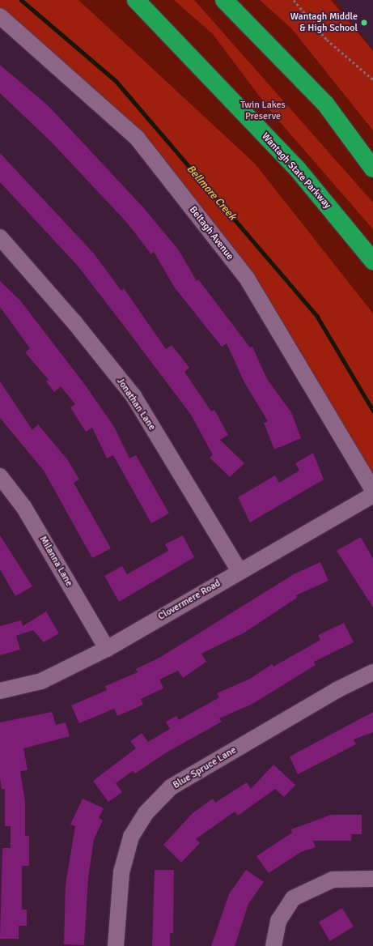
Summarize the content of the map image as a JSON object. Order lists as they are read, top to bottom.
{
  "streets": {
    "highway": ["Wantagh State Parkway"],
    "street": [
      "Beltagh Avenue",
      "Jonathan Lane",
      "Milanna Lane",
      "Clovermere Road",
      "Blue Spruce Lane"
    ]
  },
  "crossings": [
    ["Jonathan Lane", "Clovermere Road"],
    ["Milanna Lane", "Clovermere Road"]
  ],
  "water": ["Bellmore Creek"],
  "parks": ["Twin Lakes Preserve"],
  "places": ["Wantagh Middle & High School"]
}
